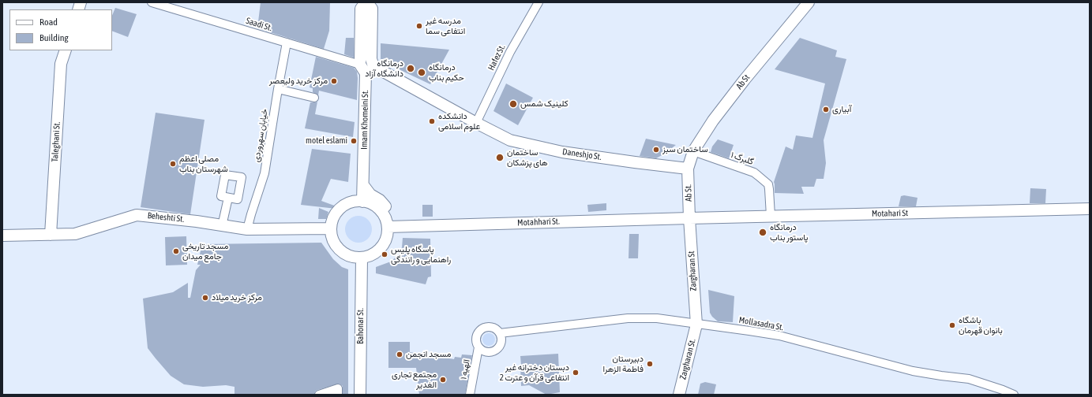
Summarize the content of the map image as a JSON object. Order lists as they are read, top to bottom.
{
  "streets": {
    "main road": [
      "Ab St",
      "Imam Khomeini St.",
      "Taleghani St.",
      "Daneshjo St.",
      "Ab St.",
      "Motahari St",
      "Beheshti St.",
      "Motahhari St.",
      "Zargharan St",
      "Bahonar St.",
      "Zargharan St."
    ],
    "street": [
      "Saadi St.",
      "Hafez St.",
      "خیابان سهروردی",
      "گلبرگ ۱",
      "Mollasadra St.",
      "الهیه ۱"
    ]
  },
  "crossings": [
    ["Saadi St.", "Imam Khomeini St."],
    ["Saadi St.", "خیابان سهروردی"],
    ["Hafez St.", "Daneshjo St."],
    ["Ab St", "Daneshjo St."],
    ["Ab St", "گلبرگ ۱"],
    ["Ab St", "Ab St."],
    ["Imam Khomeini St.", "Daneshjo St."],
    ["Imam Khomeini St.", "Beheshti St."],
    ["Imam Khomeini St.", "Motahhari St."],
    ["Imam Khomeini St.", "Bahonar St."],
    ["خیابان سهروردی", "Beheshti St."],
    ["Taleghani St.", "Beheshti St."],
    ["Daneshjo St.", "Ab St."],
    ["گلبرگ ۱", "Motahari St"],
    ["Ab St.", "Motahari St"],
    ["Ab St.", "Motahhari St."],
    ["Ab St.", "Zargharan St"],
    ["Motahari St", "Motahhari St."],
    ["Motahari St", "Zargharan St"],
    ["Beheshti St.", "Motahhari St."],
    ["Beheshti St.", "Bahonar St."],
    ["Motahhari St.", "Zargharan St"],
    ["Motahhari St.", "Bahonar St."],
    ["Zargharan St", "Mollasadra St."],
    ["Zargharan St", "Zargharan St."],
    ["Mollasadra St.", "Zargharan St."],
    ["Mollasadra St.", "الهیه ۱"]
  ],
  "places": [
    "مدرسه غیر انتفاعی سما",
    "درمانگاه دانشگاه آزاد",
    "درمانگاه حکیم بناب",
    "مرکز خرید ولیعصر",
    "کلینیک شمس",
    "آبیاری",
    "دانشکده علوم اسلامی",
    "motel eslami",
    "ساختمان سبز",
    "ساختمان های پزشکان",
    "مصلی اعظم شهرستان بناب",
    "درمانگاه پاستور بناب",
    "مسجد تاریخی جامع میدان",
    "پاسگاه پلیس راهنمایی و رانندگی",
    "مرکز خرید میلاد",
    "باشگاه بانوان قهرمان",
    "مسجد انجمن",
    "دبیرستان فاطمة الزهرا",
    "دبستان دخترانه غیر انتفاعی قرآن و عترت 2",
    "مجتمع تجاری الغدیر"
  ],
  "legend": ["Road", "Building"]
}
